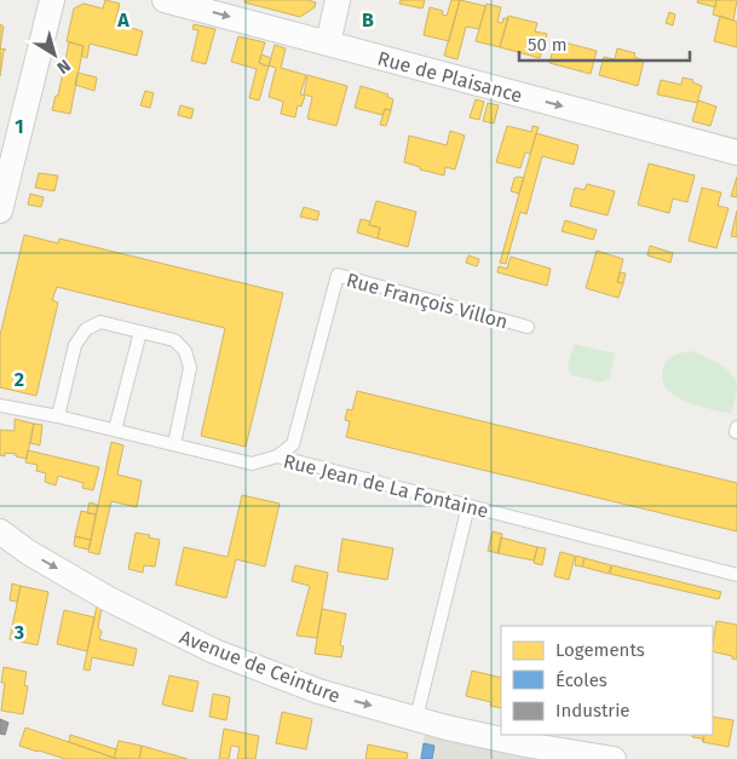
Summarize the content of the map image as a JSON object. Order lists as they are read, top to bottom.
{
  "streets": {
    "street": ["Rue de Plaisance", "Avenue de Ceinture"],
    "lane": ["Rue François Villon", "Rue Jean de La Fontaine"]
  },
  "crossings": [
    ["Rue François Villon", "Rue Jean de La Fontaine"]
  ],
  "one_way": ["Rue de Plaisance", "Avenue de Ceinture"],
  "legend": ["Logements", "Écoles", "Industrie"],
  "scale_bar": "50 m",
  "north": "bottom right",
  "grid": {
    "columns": ["A", "B"],
    "rows": ["1", "2", "3"]
  }
}
